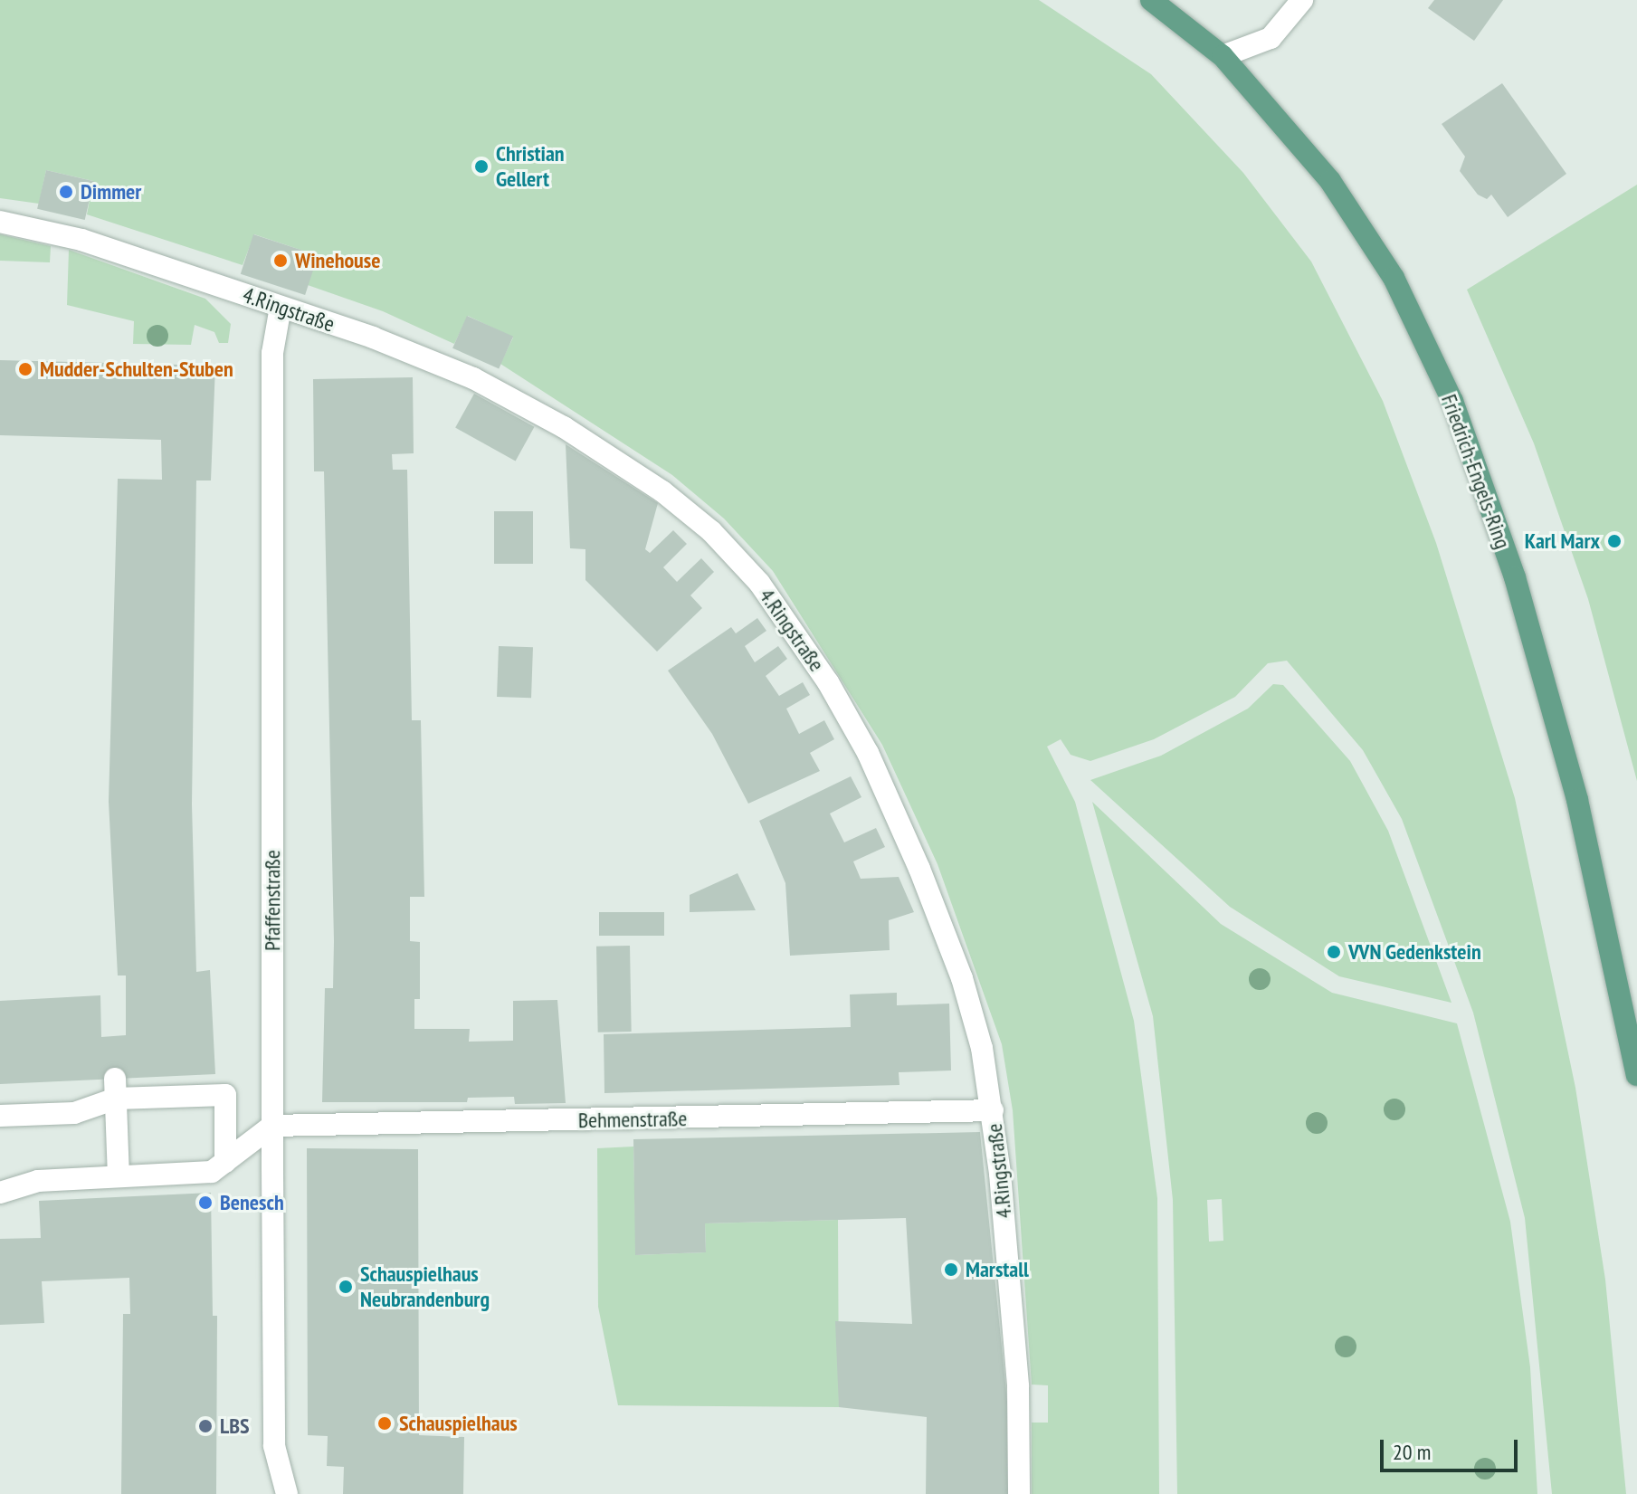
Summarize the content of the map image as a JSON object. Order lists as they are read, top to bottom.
{
  "streets": {
    "main road": ["Friedrich-Engels-Ring"],
    "street": ["4.Ringstraße", "Pfaffenstraße", "Behmenstraße"]
  },
  "crossings": [
    ["4.Ringstraße", "Pfaffenstraße"],
    ["4.Ringstraße", "Behmenstraße"],
    ["Pfaffenstraße", "Behmenstraße"]
  ],
  "places": [
    "Christian Gellert",
    "Dimmer",
    "Winehouse",
    "Mudder-Schulten-Stuben",
    "Karl Marx",
    "VVN Gedenkstein",
    "Benesch",
    "Marstall",
    "Schauspielhaus Neubrandenburg",
    "Schauspielhaus",
    "LBS"
  ],
  "scale_bar": "20 m"
}
